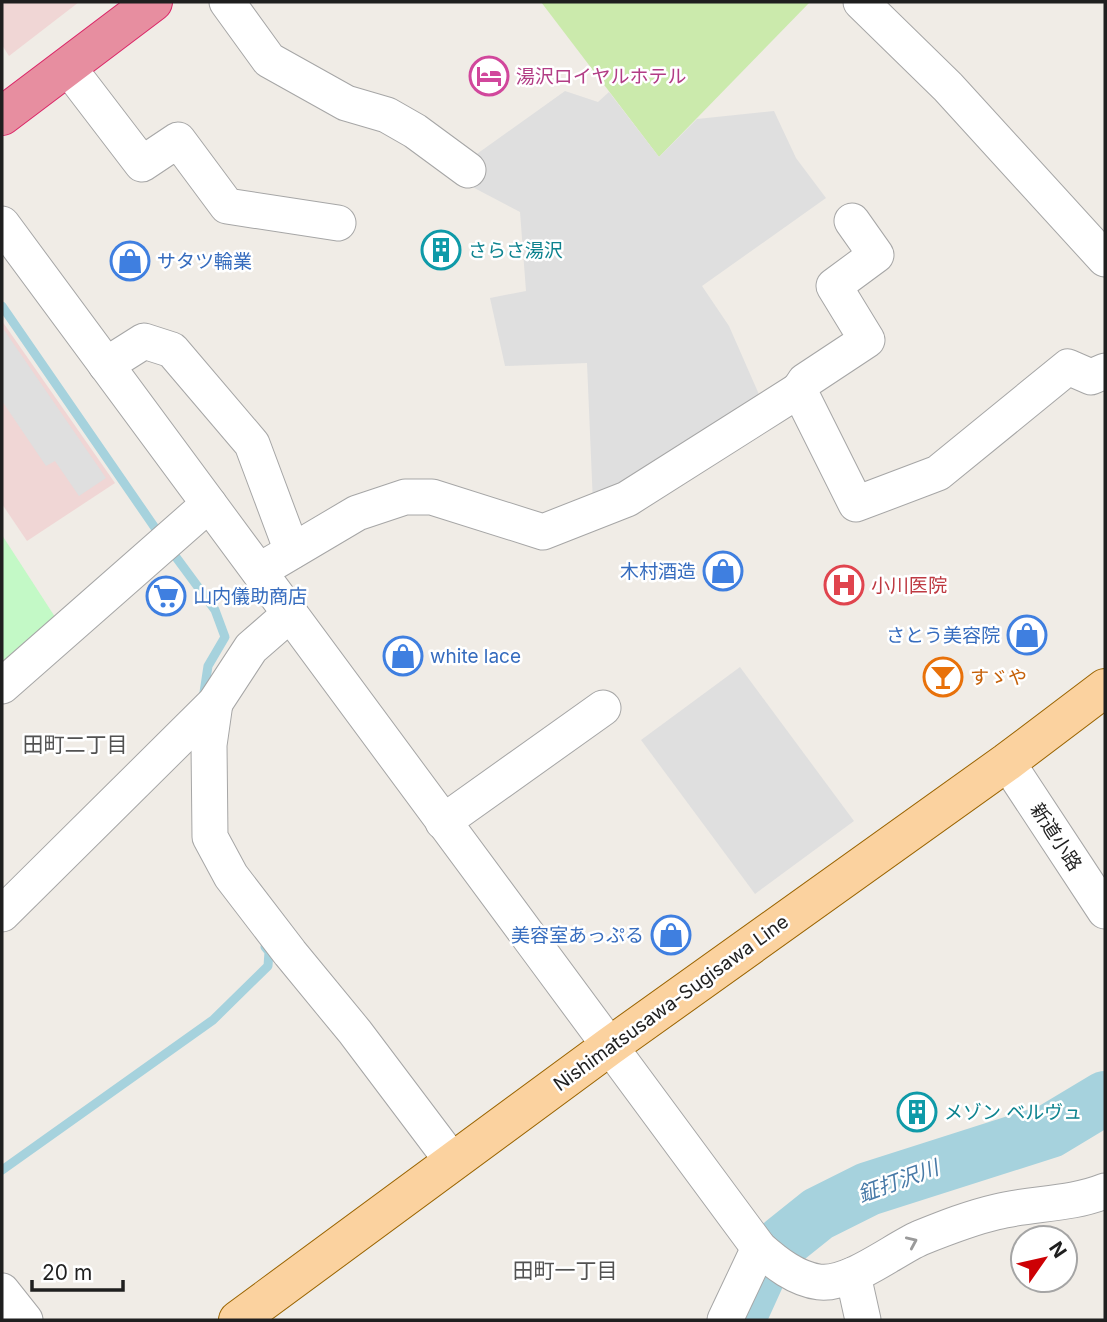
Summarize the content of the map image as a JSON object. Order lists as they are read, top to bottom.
{
  "streets": {
    "main road": ["Nishimatsusawa-Sugisawa Line"],
    "street": ["新道小路"]
  },
  "crossings": [
    ["新道小路", "Nishimatsusawa-Sugisawa Line"]
  ],
  "districts": ["田町二丁目", "田町一丁目"],
  "water": ["鉦打沢川"],
  "places": {
    "hotel": ["湯沢ロイヤルホテル"],
    "building": ["さらさ湯沢", "メゾン ベルヴュ"],
    "shop": [
      "サタツ輪業",
      "木村酒造",
      "さとう美容院",
      "white lace",
      "美容室あっぷる"
    ],
    "hospital": ["小川医院"],
    "supermarket": ["山内儀助商店"],
    "bar": ["すゞや"]
  },
  "scale_bar": "20 m",
  "north": "top right"
}
